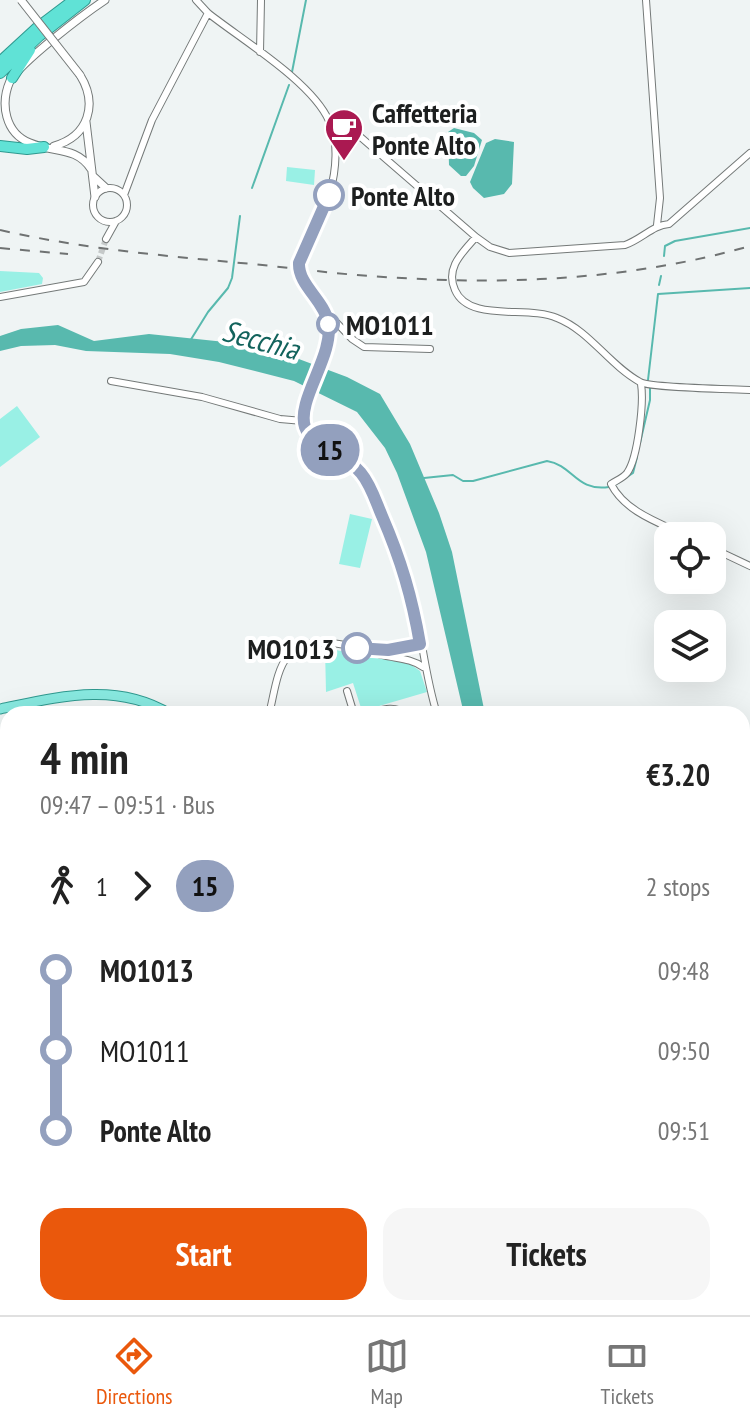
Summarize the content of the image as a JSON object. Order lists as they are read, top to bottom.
{
  "water": ["Secchia"],
  "places": {
    "cafe": ["Caffetteria Ponte Alto"],
    "other": ["Ponte Alto", "MO1011", "MO1013"]
  },
  "lines": ["bus line 15"],
  "page": {
    "on_map": "15",
    "heading": ["4 min", "09:47 – 09:51 · Bus", "€3.20"],
    "legs": ["1", "15", "2 stops"],
    "list": [
      {
        "name": "MO1013",
        "value": "09:48"
      },
      {
        "name": "MO1011",
        "value": "09:50"
      },
      {
        "name": "Ponte Alto",
        "value": "09:51"
      }
    ],
    "buttons": ["Start", "Tickets"],
    "tabs": ["Directions", "Map", "Tickets"]
  }
}
